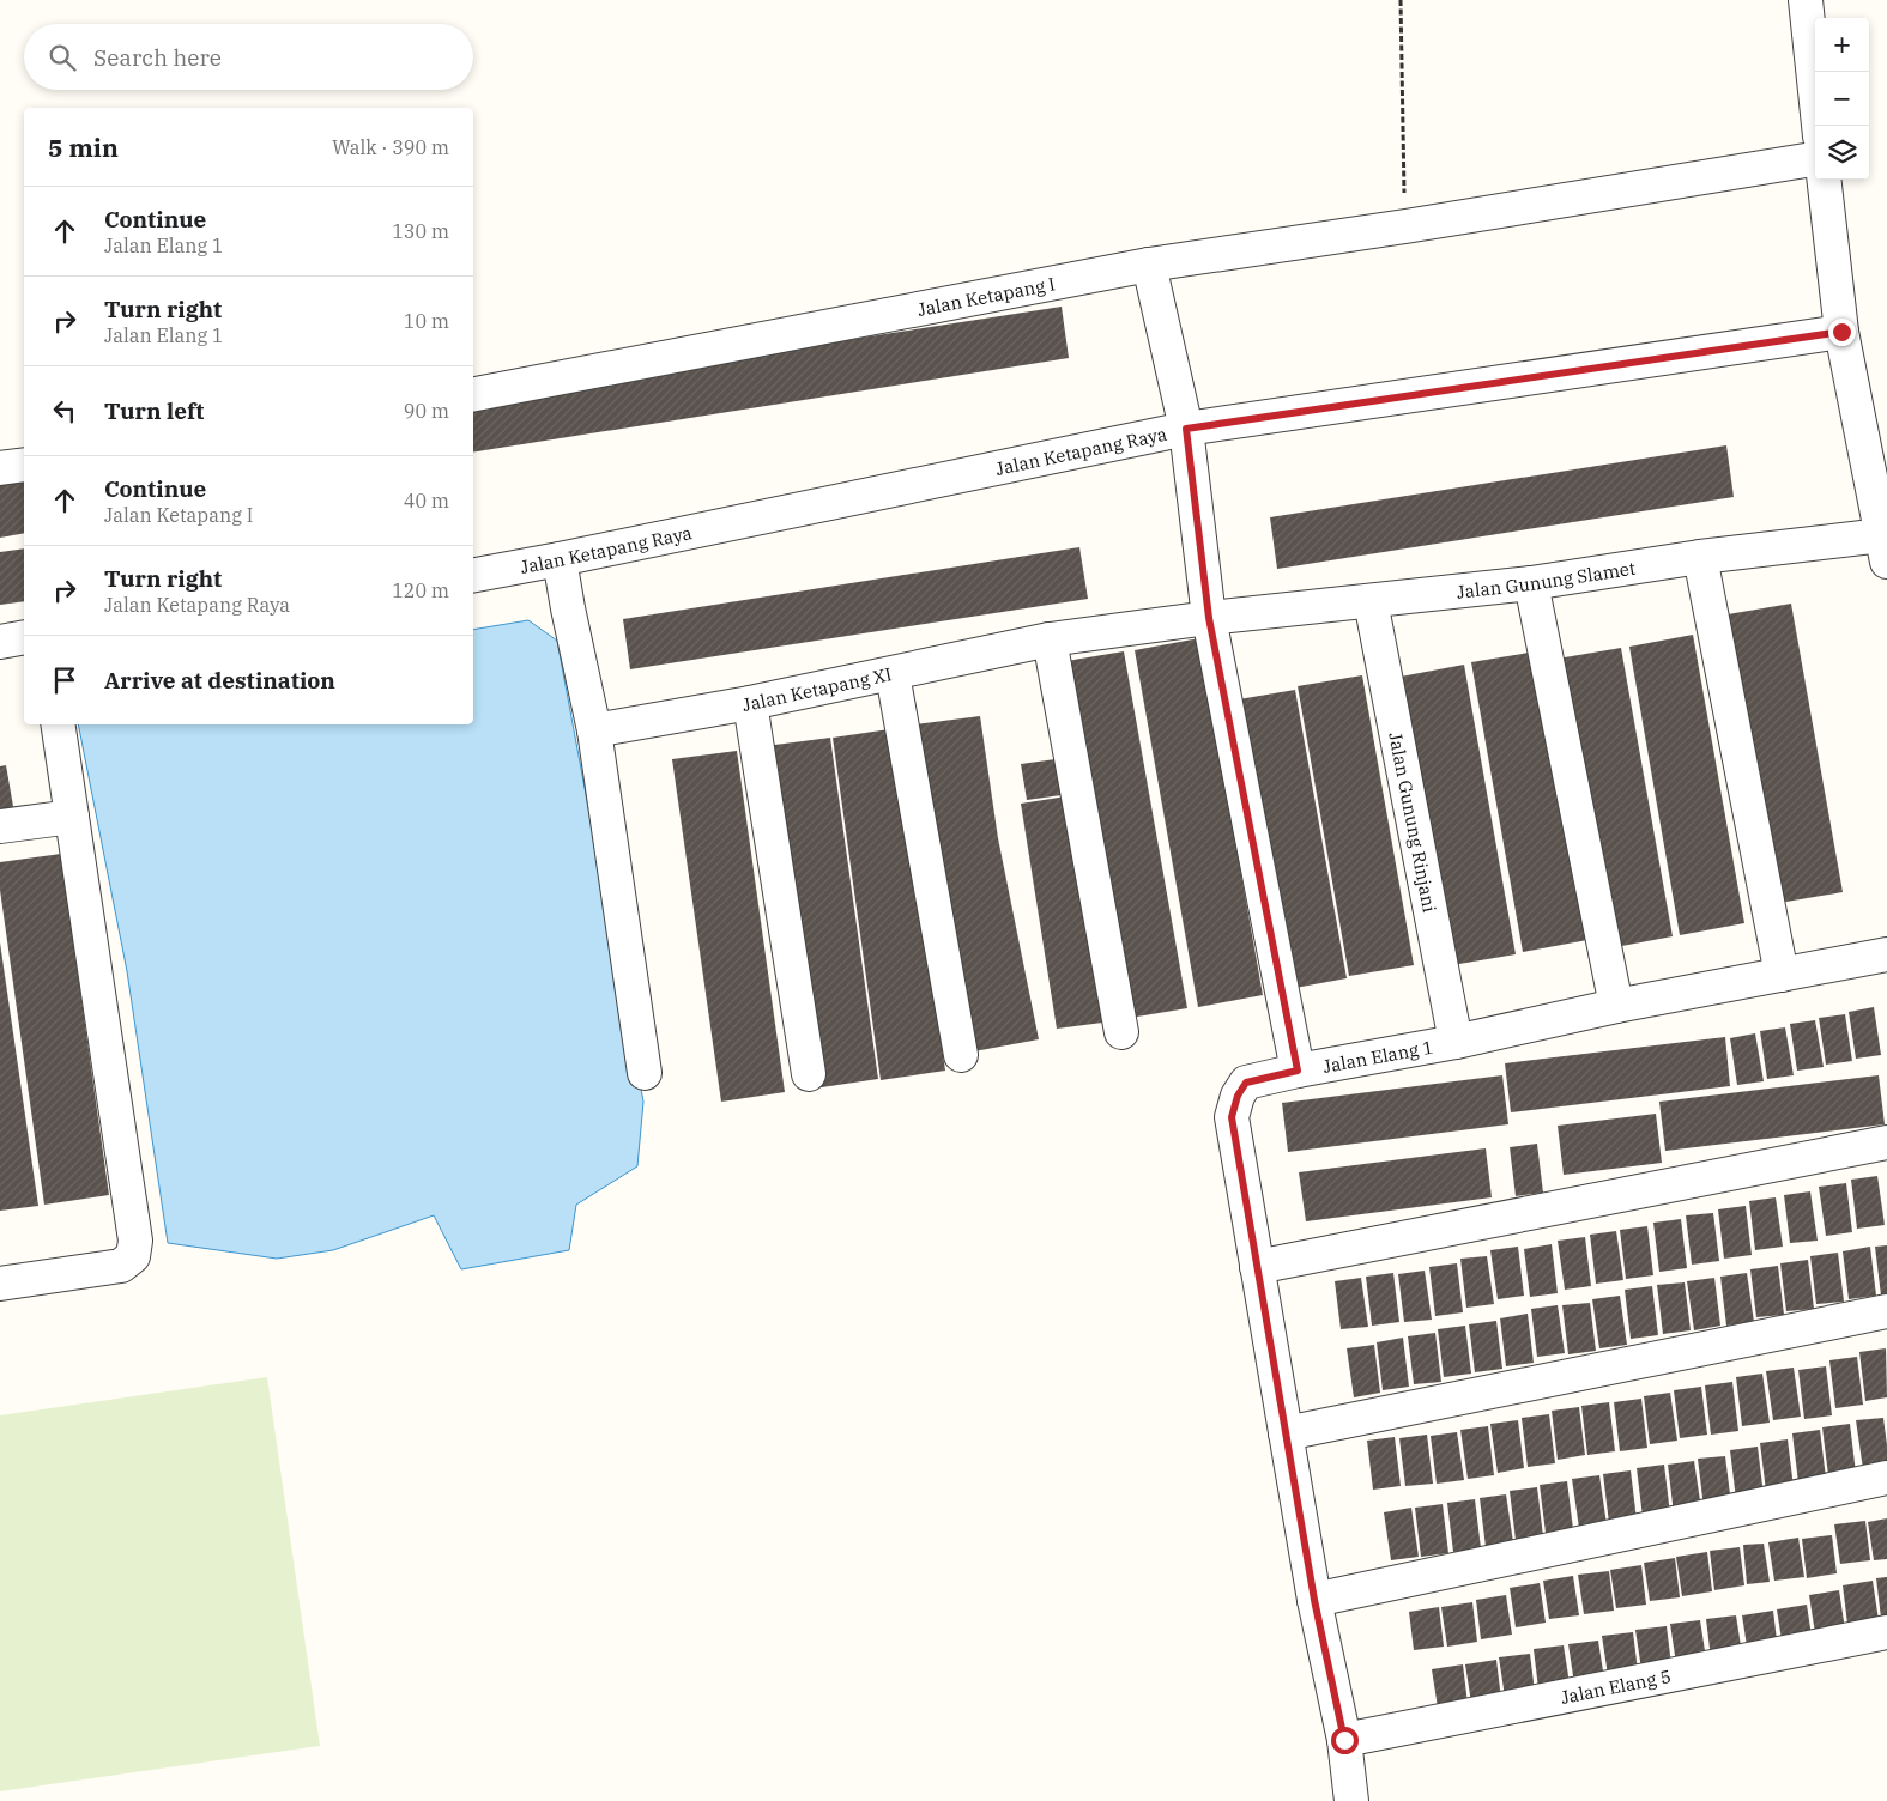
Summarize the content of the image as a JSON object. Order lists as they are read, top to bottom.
{
  "streets": {
    "street": [
      "Jalan Ketapang I",
      "Jalan Ketapang Raya",
      "Jalan Gunung Slamet",
      "Jalan Ketapang XI",
      "Jalan Gunung Rinjani",
      "Jalan Elang 1",
      "Jalan Elang 5"
    ]
  },
  "crossings": [
    ["Jalan Gunung Slamet", "Jalan Ketapang XI"],
    ["Jalan Gunung Slamet", "Jalan Gunung Rinjani"],
    ["Jalan Gunung Rinjani", "Jalan Elang 1"],
    ["Jalan Elang 1", "Jalan Elang 5"]
  ],
  "page": {
    "map_buttons": ["+", "−"],
    "search": "Search here",
    "heading": ["5 min", "Walk · 390 m"],
    "list": [
      ["Continue", "Jalan Elang 1", "130 m"],
      ["Turn right", "Jalan Elang 1", "10 m"],
      ["Turn left", "90 m"],
      ["Continue", "Jalan Ketapang I", "40 m"],
      ["Turn right", "Jalan Ketapang Raya", "120 m"],
      "Arrive at destination"
    ]
  }
}
